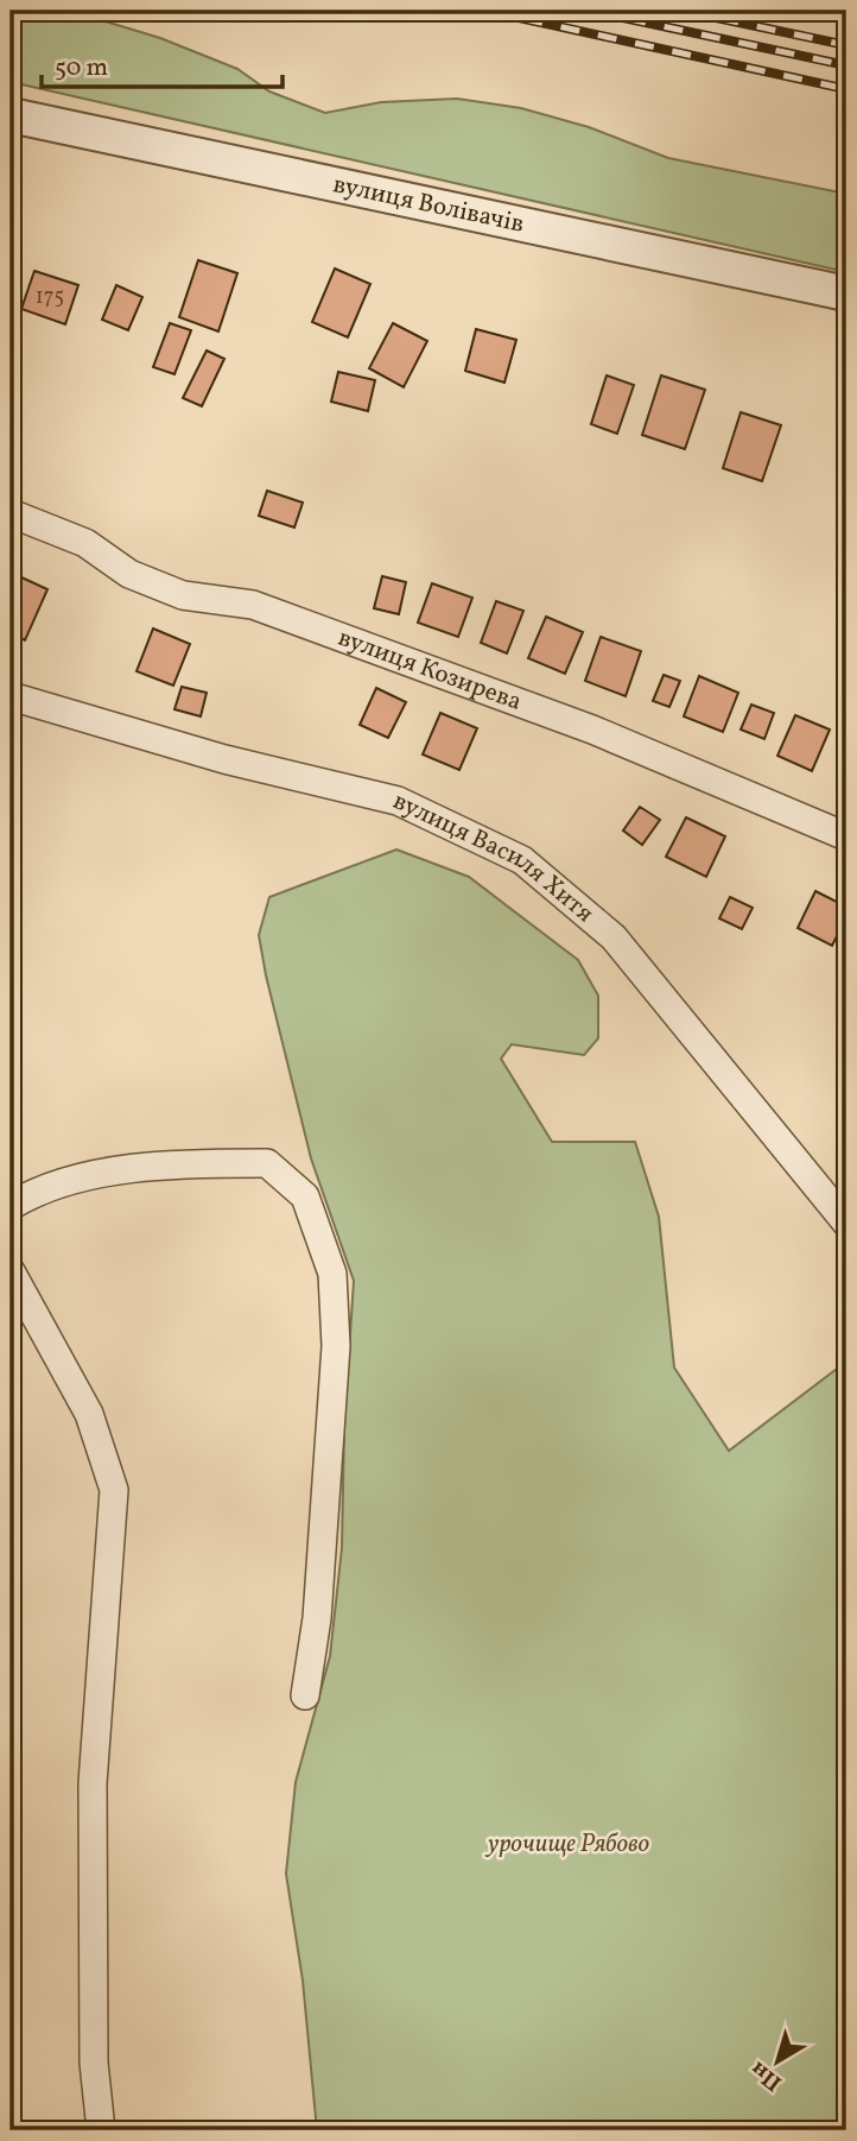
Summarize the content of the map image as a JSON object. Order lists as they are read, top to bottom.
{
  "streets": {
    "street": ["вулиця Волівачів", "вулиця Козирева", "вулиця Василя Хитя"]
  },
  "parks": ["урочище Рябово"],
  "house_numbers": ["175"],
  "scale_bar": "50 m",
  "north": "bottom left"
}
